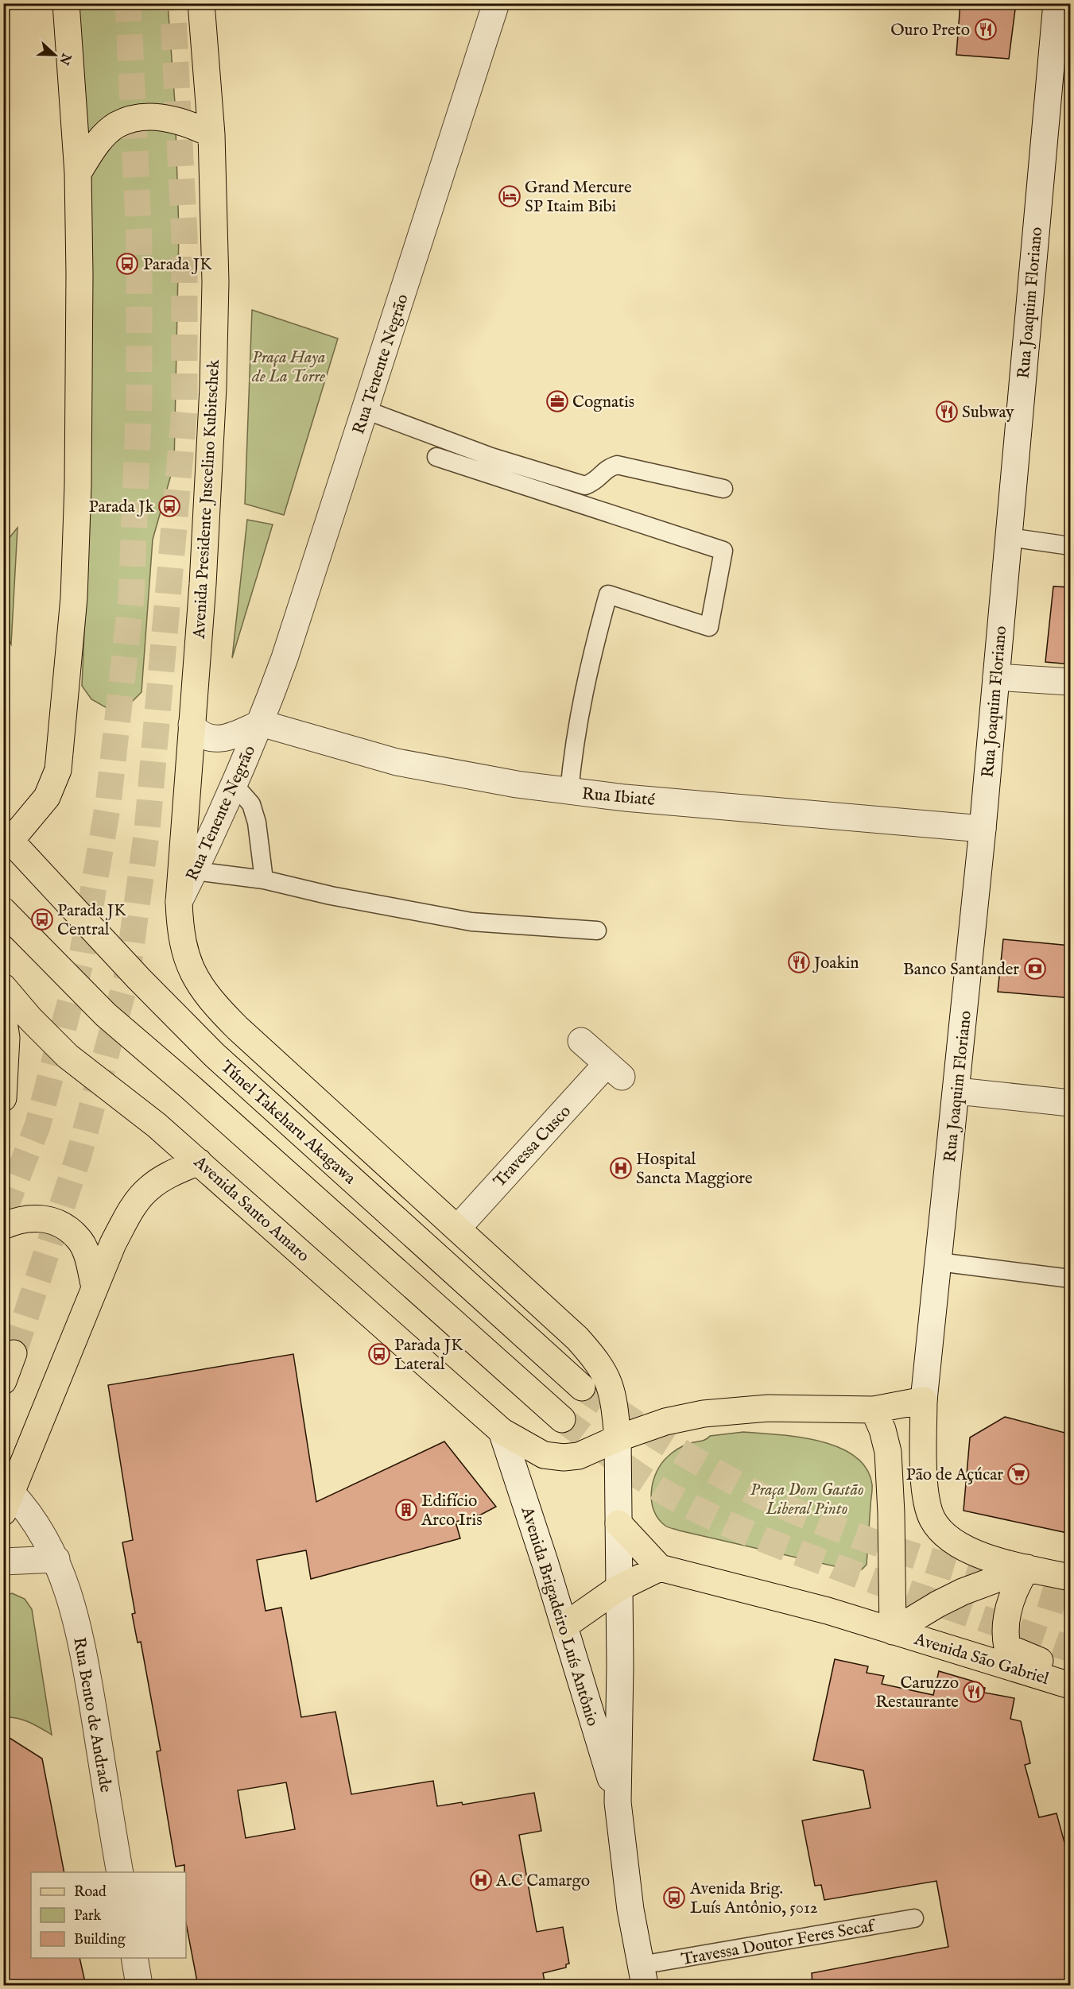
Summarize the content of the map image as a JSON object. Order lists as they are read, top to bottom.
{
  "streets": {
    "main road": [
      "Avenida Presidente Juscelino Kubitschek",
      "Túnel Takeharu Akagawa",
      "Avenida Santo Amaro",
      "Avenida São Gabriel"
    ],
    "street": [
      "Rua Joaquim Floriano",
      "Rua Tenente Negrão",
      "Rua Ibiaté",
      "Travessa Cusco",
      "Avenida Brigadeiro Luís Antônio",
      "Rua Bento de Andrade"
    ],
    "lane": ["Travessa Doutor Feres Secaf"]
  },
  "crossings": [
    ["Rua Joaquim Floriano", "Rua Ibiaté"],
    ["Rua Tenente Negrão", "Avenida Presidente Juscelino Kubitschek"],
    ["Rua Tenente Negrão", "Rua Ibiaté"],
    ["Avenida Presidente Juscelino Kubitschek", "Travessa Cusco"],
    ["Avenida Santo Amaro", "Avenida Brigadeiro Luís Antônio"],
    ["Avenida Brigadeiro Luís Antônio", "Travessa Doutor Feres Secaf"]
  ],
  "parks": ["Praça Haya de La Torre", "Praça Dom Gastão Liberal Pinto"],
  "places": {
    "restaurant": [
      "Ouro Preto",
      "Subway",
      "Joakin",
      "Caruzzo Restaurante"
    ],
    "hotel": ["Grand Mercure SP Itaim Bibi"],
    "bus stop": [
      "Parada JK",
      "Parada Jk",
      "Parada JK Central",
      "Parada JK Lateral",
      "Avenida Brig. Luís Antônio, 5012"
    ],
    "office": ["Cognatis"],
    "bank": ["Banco Santander"],
    "hospital": ["Hospital Sancta Maggiore", "A.C Camargo"],
    "supermarket": ["Pão de Açúcar"],
    "building": ["Edifício Arco Iris"]
  },
  "legend": ["Road", "Park", "Building"],
  "north": "right"
}
